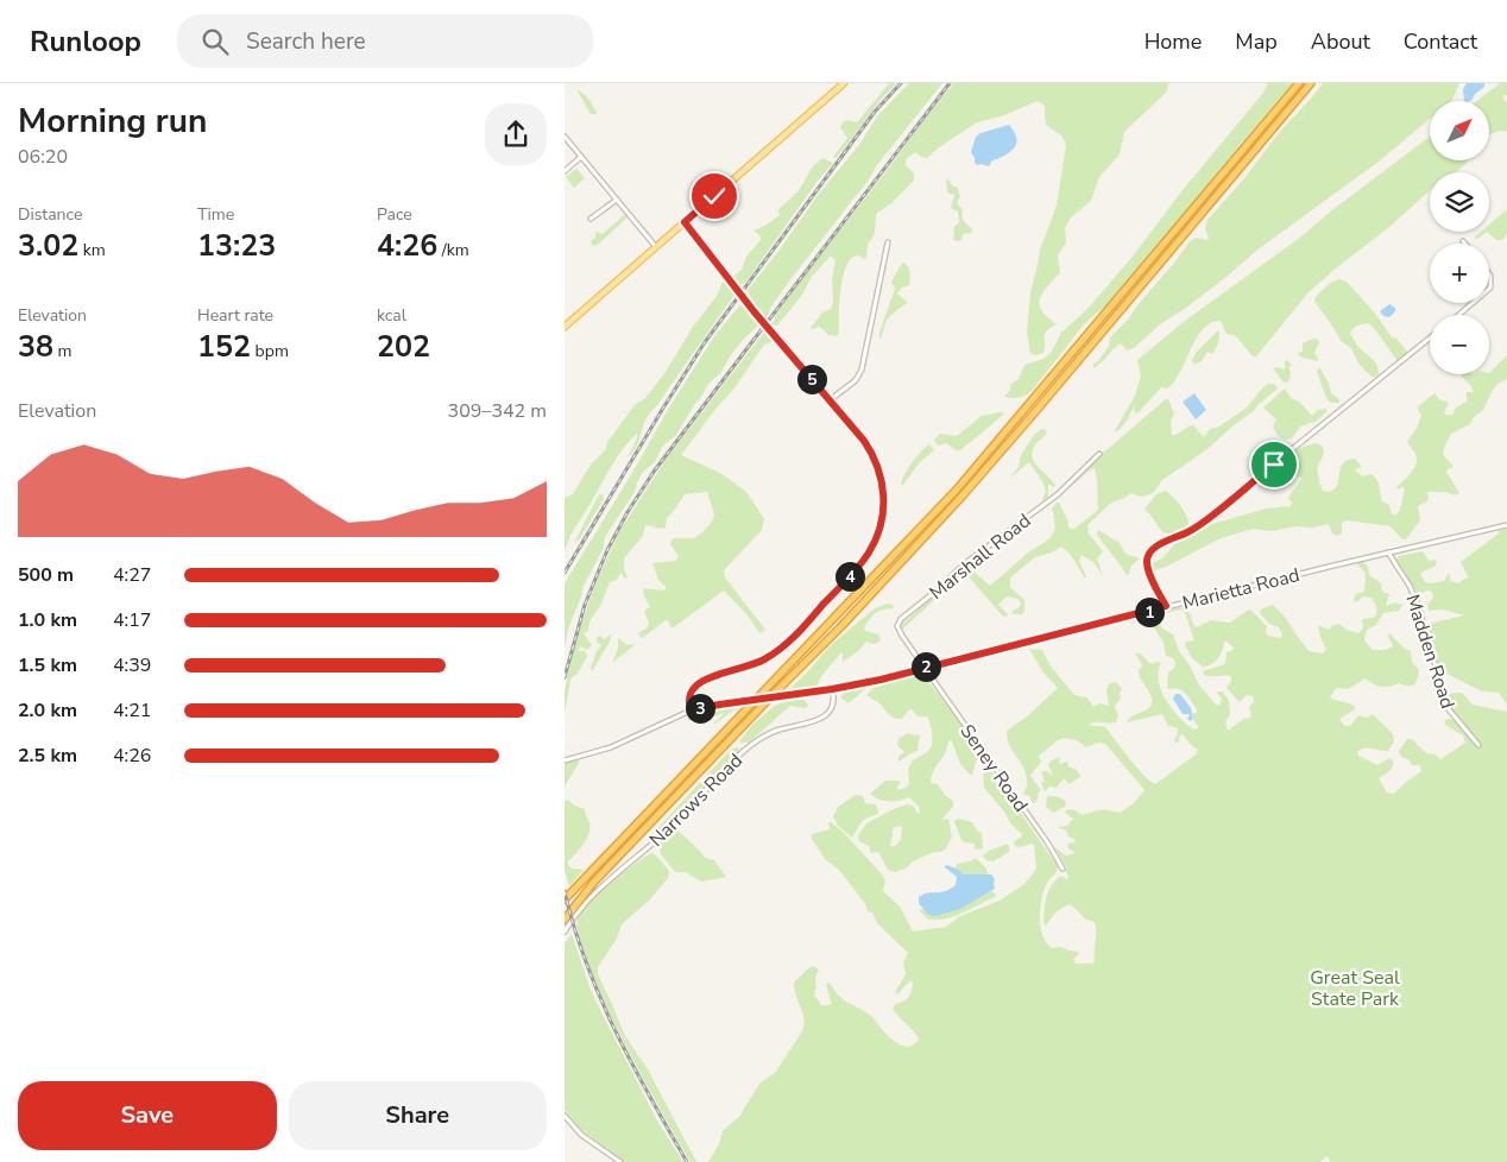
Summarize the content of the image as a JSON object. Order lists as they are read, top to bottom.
{
  "streets": {
    "street": [
      "Marshall Road",
      "Marietta Road",
      "Madden Road",
      "Seney Road",
      "Narrows Road"
    ]
  },
  "crossings": [
    ["Marshall Road", "Marietta Road"],
    ["Marshall Road", "Seney Road"],
    ["Marietta Road", "Madden Road"],
    ["Marietta Road", "Seney Road"],
    ["Marietta Road", "Narrows Road"]
  ],
  "parks": ["Great Seal State Park"],
  "north": "top right",
  "page": {
    "header": "Runloop",
    "search": "Search here",
    "nav": [
      "Home",
      "Map",
      "About",
      "Contact"
    ],
    "heading": ["Morning run", "06:20"],
    "map_buttons": ["+", "−"],
    "stats": [
      ["Distance", "3.02 km"],
      ["Time", "13:23"],
      ["Pace", "4:26 /km"],
      ["Elevation", "38 m"],
      ["Heart rate", "152 bpm"],
      ["kcal", "202"]
    ],
    "pins": [
      "5",
      "4",
      "1",
      "2",
      "3"
    ],
    "chart": ["Elevation", "309–342 m"],
    "list": [
      {
        "name": "500 m",
        "note": "4:27"
      },
      {
        "name": "1.0 km",
        "note": "4:17"
      },
      {
        "name": "1.5 km",
        "note": "4:39"
      },
      {
        "name": "2.0 km",
        "note": "4:21"
      },
      {
        "name": "2.5 km",
        "note": "4:26"
      }
    ],
    "buttons": ["Save", "Share"]
  }
}
